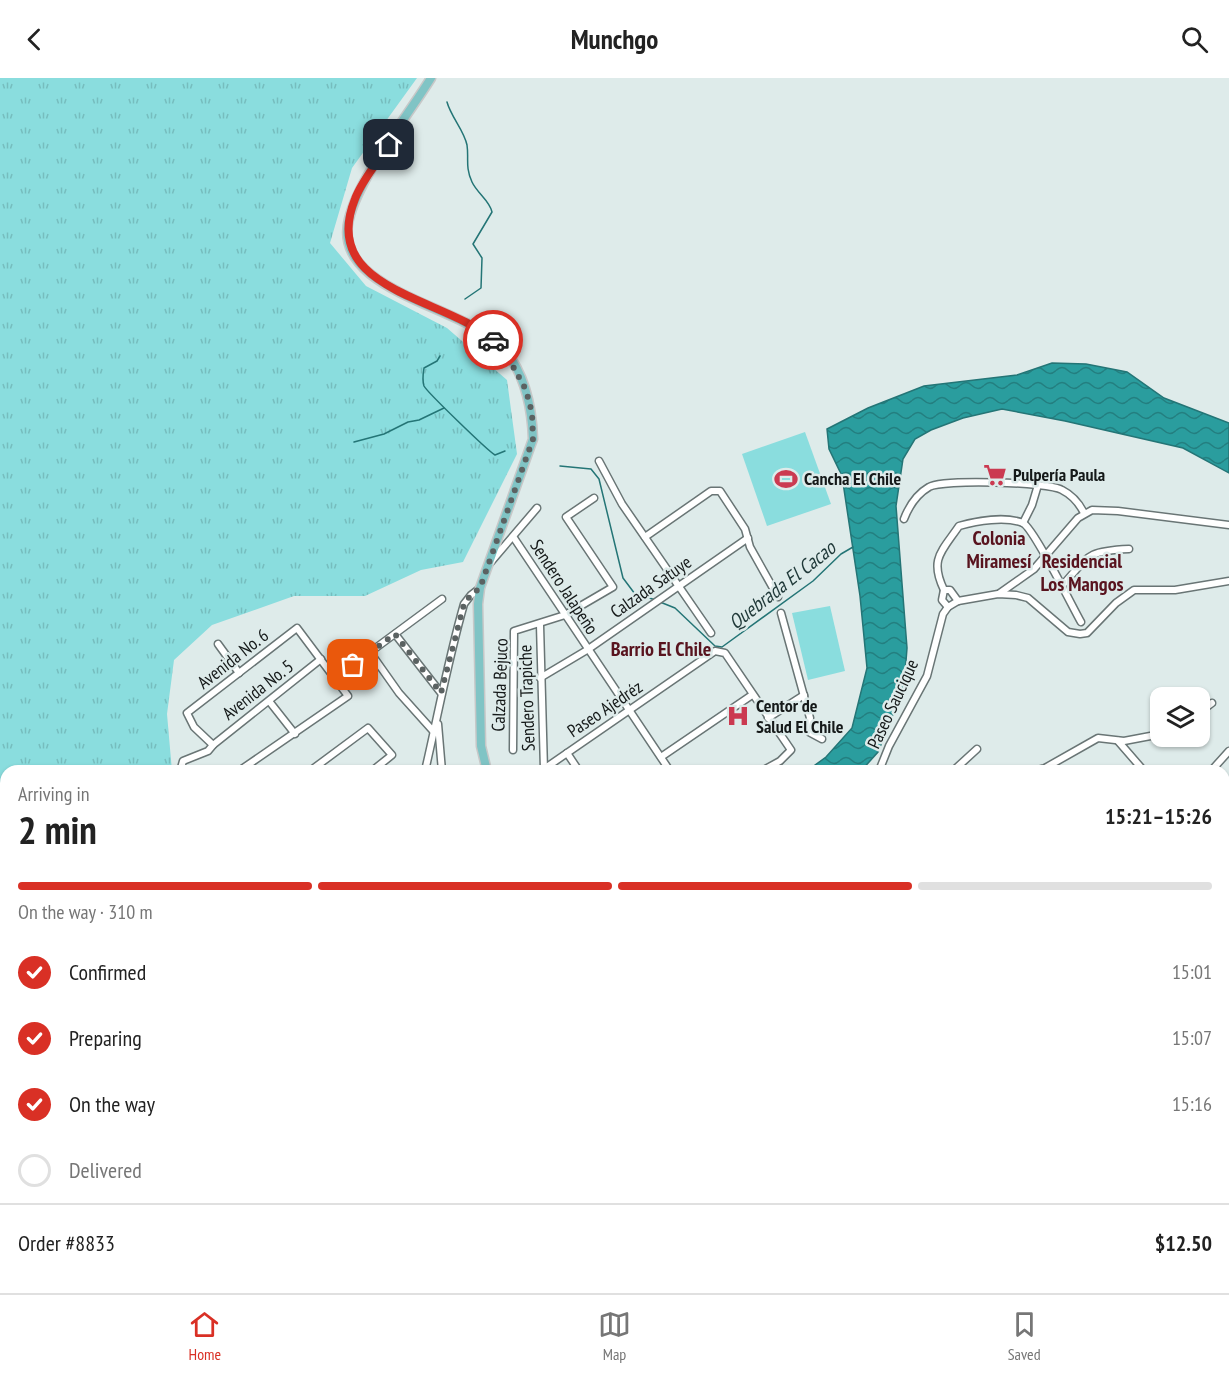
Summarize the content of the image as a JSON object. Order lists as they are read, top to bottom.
{
  "streets": {
    "street": [
      "Sendero Jalapeño",
      "Calzada Satuye",
      "Avenida No. 6",
      "Calzada Bejuco",
      "Avenida No. 5",
      "Sendero Trapiche",
      "Paseo Saucique",
      "Paseo Ajedréz"
    ]
  },
  "crossings": [
    ["Sendero Jalapeño", "Calzada Satuye"],
    ["Sendero Jalapeño", "Calzada Bejuco"],
    ["Sendero Jalapeño", "Paseo Ajedréz"],
    ["Calzada Satuye", "Sendero Trapiche"],
    ["Avenida No. 6", "Avenida No. 5"],
    ["Calzada Bejuco", "Sendero Trapiche"]
  ],
  "districts": ["Colonia Miramesí", "Residencial Los Mangos", "Barrio El Chile"],
  "water": ["Quebrada El Cacao"],
  "places": {
    "supermarket": ["Pulpería Paula"],
    "sports": ["Cancha El Chile"],
    "hospital": ["Centor de Salud El Chile"]
  },
  "page": {
    "header": "Munchgo",
    "heading": ["2 min", "Arriving in", "15:21–15:26"],
    "panel": ["Order #8833", "$12.50"],
    "bar": "On the way · 310 m",
    "list": [
      ["Confirmed", "15:01"],
      ["Preparing", "15:07"],
      ["On the way", "15:16"],
      "Delivered"
    ],
    "tabs": ["Home", "Map", "Saved"]
  }
}
